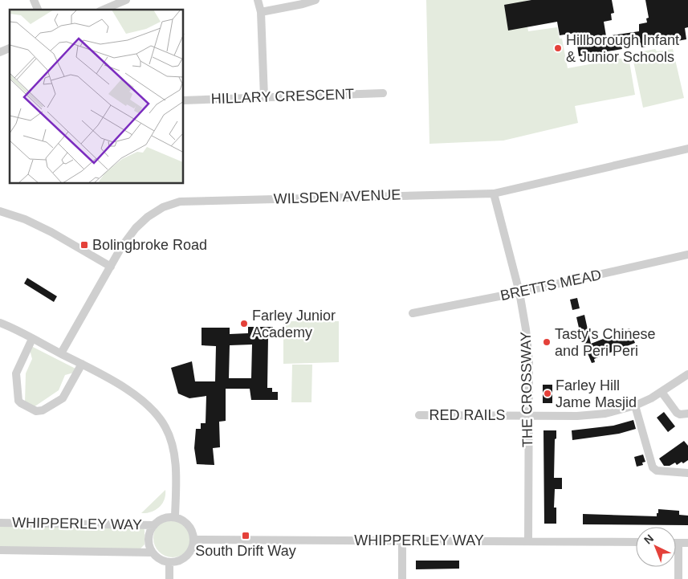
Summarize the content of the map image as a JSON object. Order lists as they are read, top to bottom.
{
  "streets": {
    "street": [
      "HILLARY CRESCENT",
      "WILSDEN AVENUE",
      "BRETTS MEAD",
      "THE CROSSWAY",
      "RED RAILS",
      "WHIPPERLEY WAY"
    ]
  },
  "crossings": [
    ["WILSDEN AVENUE", "THE CROSSWAY"],
    ["BRETTS MEAD", "THE CROSSWAY"],
    ["THE CROSSWAY", "RED RAILS"],
    ["THE CROSSWAY", "WHIPPERLEY WAY"]
  ],
  "places": {
    "other": [
      "Hillborough Infant & Junior Schools",
      "Farley Junior Academy",
      "Tasty's Chinese and Peri Peri",
      "Farley Hill Jame Masjid"
    ],
    "transit": ["Bolingbroke Road", "South Drift Way"]
  },
  "north": "top left"
}
